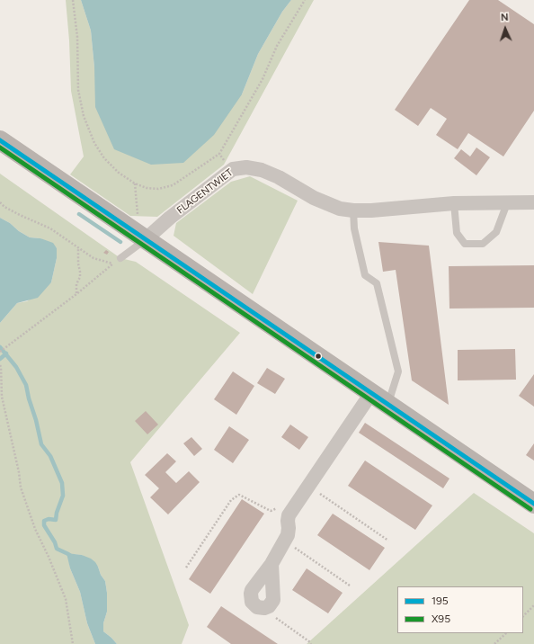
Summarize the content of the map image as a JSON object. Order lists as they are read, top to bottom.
{
  "streets": {
    "street": ["FLAGENTWIET"]
  },
  "lines": ["transit line 195", "transit line X95"],
  "legend": ["195", "X95"],
  "north": "top"
}
